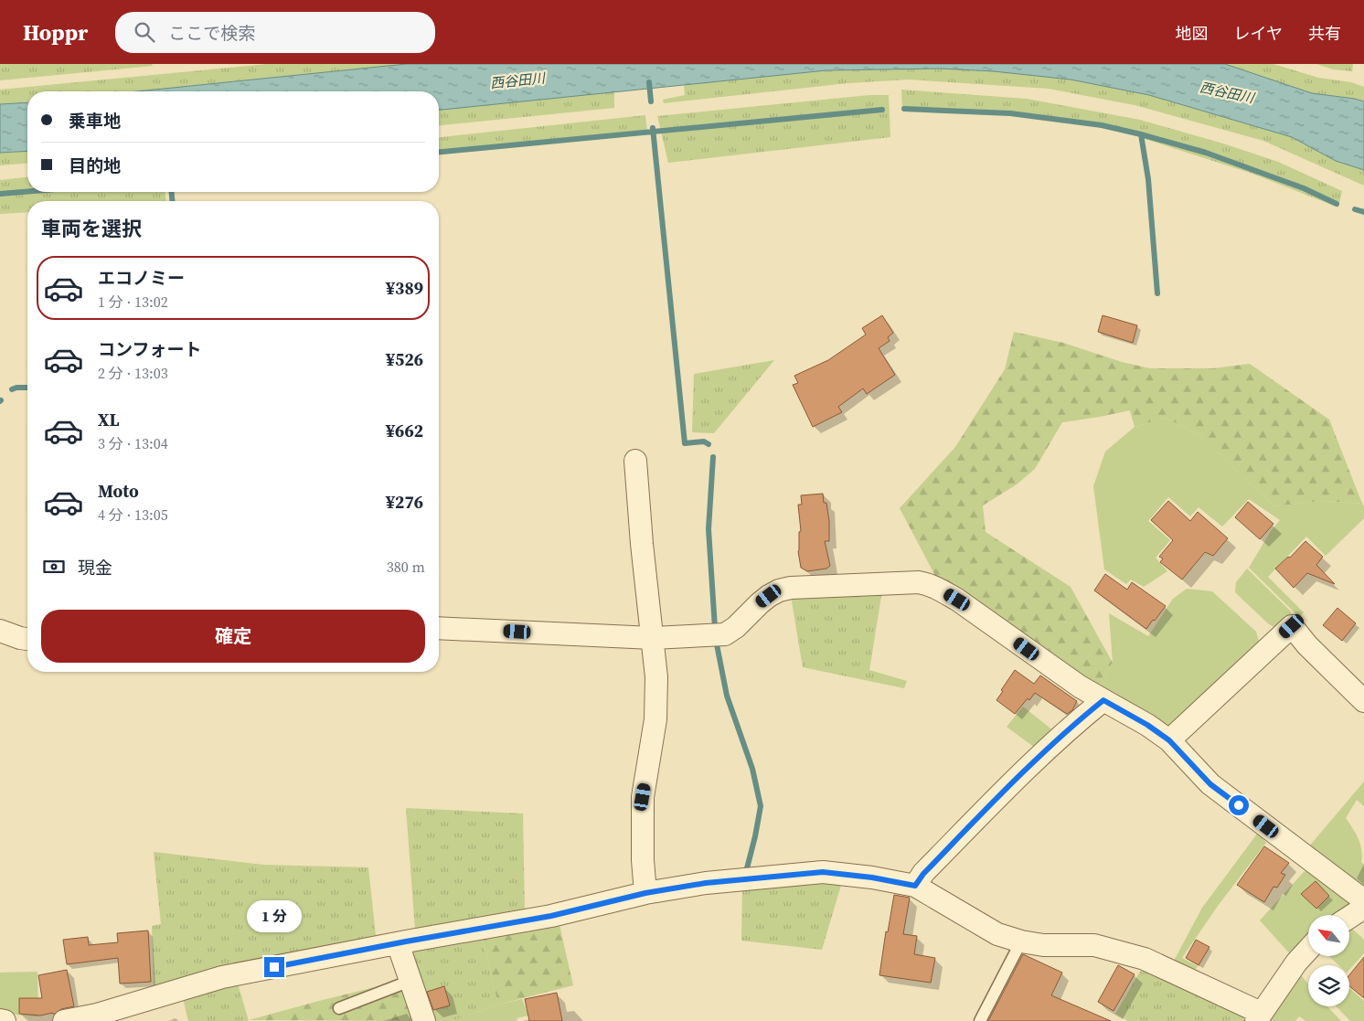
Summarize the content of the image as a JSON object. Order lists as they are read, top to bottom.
{
  "water": ["西谷田川"],
  "north": "top left",
  "page": {
    "header": "Hoppr",
    "search": "ここで検索",
    "nav": ["地図", "レイヤ", "共有"],
    "banner": ["乗車地", "目的地"],
    "heading": "車両を選択",
    "list": [
      {
        "name": "エコノミー",
        "note": "1 分 · 13:02",
        "value": "¥389"
      },
      {
        "name": "コンフォート",
        "note": "2 分 · 13:03",
        "value": "¥526"
      },
      {
        "name": "XL",
        "note": "3 分 · 13:04",
        "value": "¥662"
      },
      {
        "name": "Moto",
        "note": "4 分 · 13:05",
        "value": "¥276"
      }
    ],
    "pay": ["現金", "380 m"],
    "buttons": "確定",
    "bubble": "1 分"
  }
}
